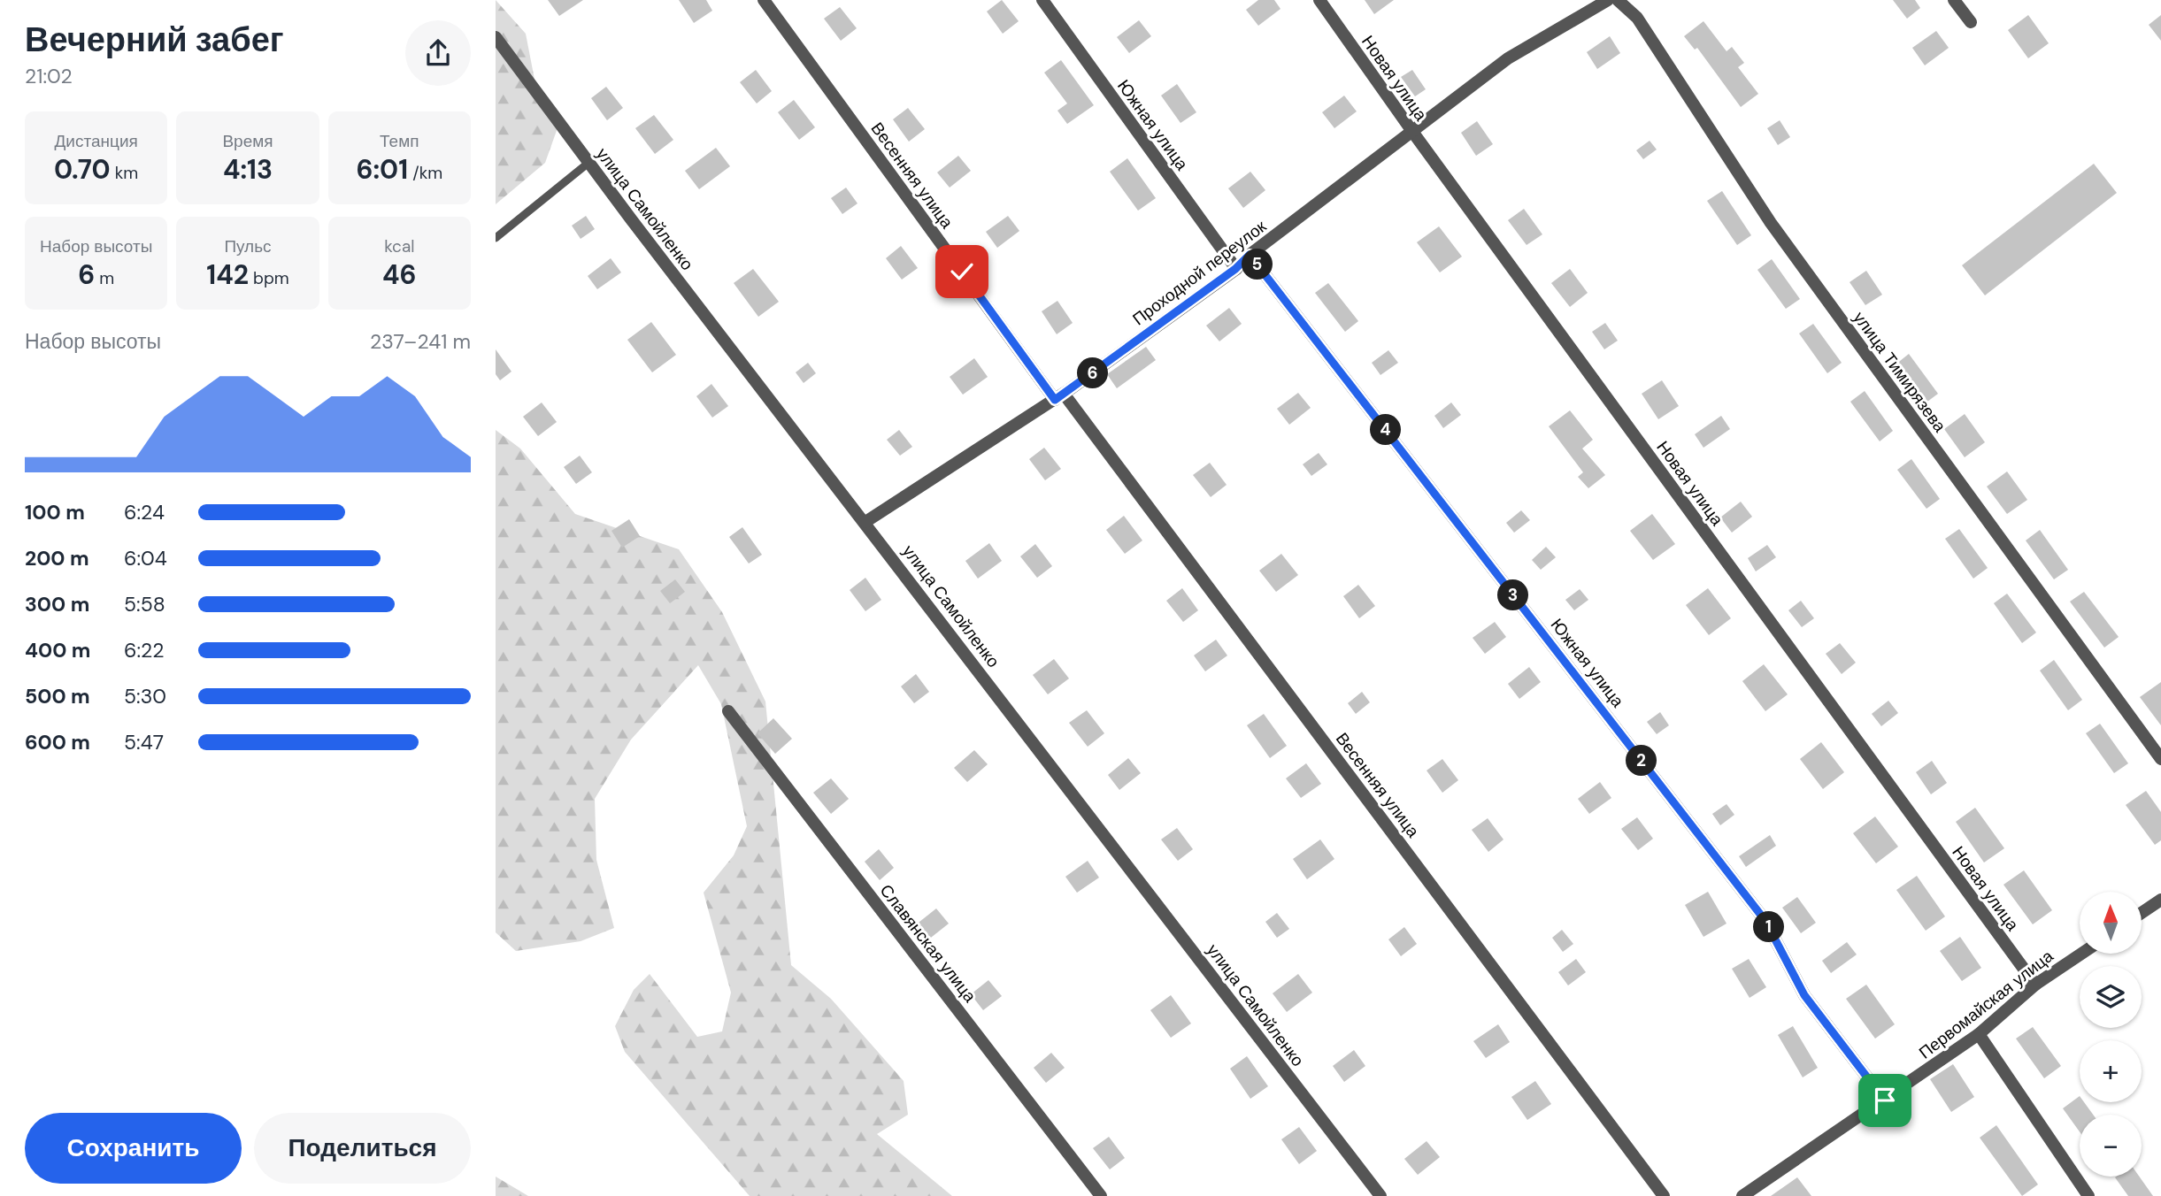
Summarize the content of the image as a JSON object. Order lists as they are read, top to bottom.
{
  "streets": {
    "street": [
      "Новая улица",
      "Южная улица",
      "Весенняя улица",
      "улица Самойленко",
      "Проходной переулок",
      "улица Тимирязева",
      "Славянская улица",
      "Первомайская улица"
    ]
  },
  "crossings": [
    ["Новая улица", "Проходной переулок"],
    ["Новая улица", "Первомайская улица"],
    ["Южная улица", "Проходной переулок"],
    ["Южная улица", "Первомайская улица"],
    ["Весенняя улица", "Проходной переулок"],
    ["улица Самойленко", "Проходной переулок"]
  ],
  "north": "top",
  "page": {
    "heading": ["Вечерний забег", "21:02"],
    "stats": [
      ["Дистанция", "0.70 km"],
      ["Время", "4:13"],
      ["Темп", "6:01 /km"],
      ["Набор высоты", "6 m"],
      ["Пульс", "142 bpm"],
      ["kcal", "46"]
    ],
    "pins": [
      "5",
      "6",
      "4",
      "3",
      "2",
      "1"
    ],
    "chart": ["Набор высоты", "237–241 m"],
    "list": [
      {
        "name": "100 m",
        "note": "6:24"
      },
      {
        "name": "200 m",
        "note": "6:04"
      },
      {
        "name": "300 m",
        "note": "5:58"
      },
      {
        "name": "400 m",
        "note": "6:22"
      },
      {
        "name": "500 m",
        "note": "5:30"
      },
      {
        "name": "600 m",
        "note": "5:47"
      }
    ],
    "map_buttons": ["+", "−"],
    "buttons": ["Сохранить", "Поделиться"]
  }
}
